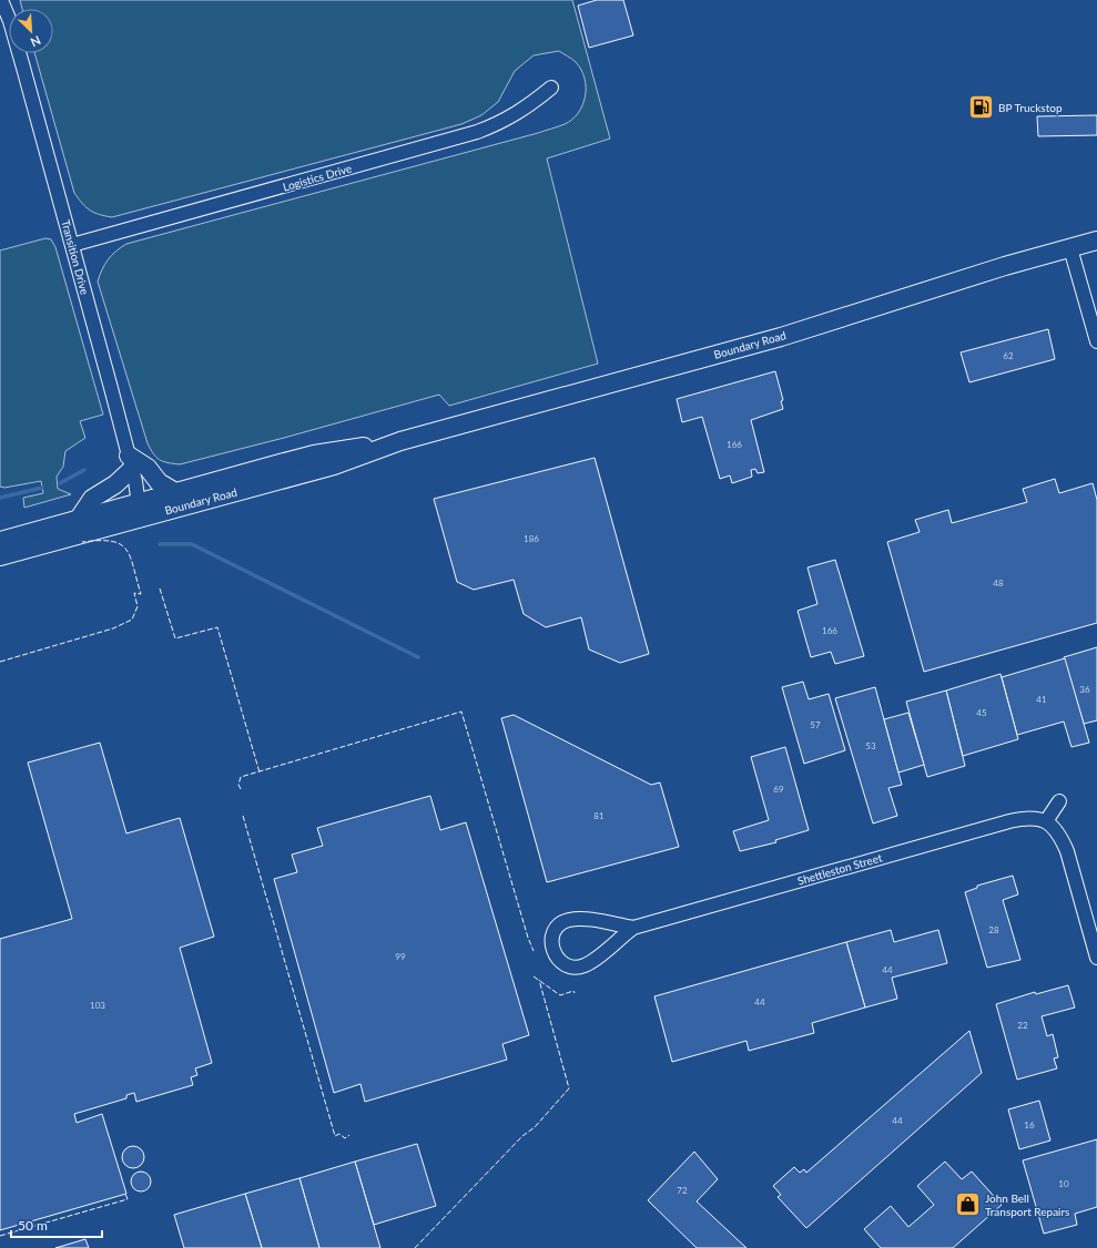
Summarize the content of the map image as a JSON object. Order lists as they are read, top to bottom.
{
  "streets": {
    "main road": ["Boundary Road"],
    "street": ["Logistics Drive", "Transition Drive", "Shettleston Street"]
  },
  "crossings": [
    ["Logistics Drive", "Transition Drive"],
    ["Transition Drive", "Boundary Road"]
  ],
  "places": {
    "fuel station": ["BP Truckstop"],
    "shop": ["John Bell Transport Repairs"]
  },
  "house_numbers": [
    "62",
    "166",
    "186",
    "48",
    "166",
    "36",
    "41",
    "45",
    "57",
    "53",
    "69",
    "81",
    "28",
    "99",
    "44",
    "44",
    "103",
    "22",
    "44",
    "16",
    "10",
    "72"
  ],
  "scale_bar": "50 m",
  "north": "bottom right"
}
